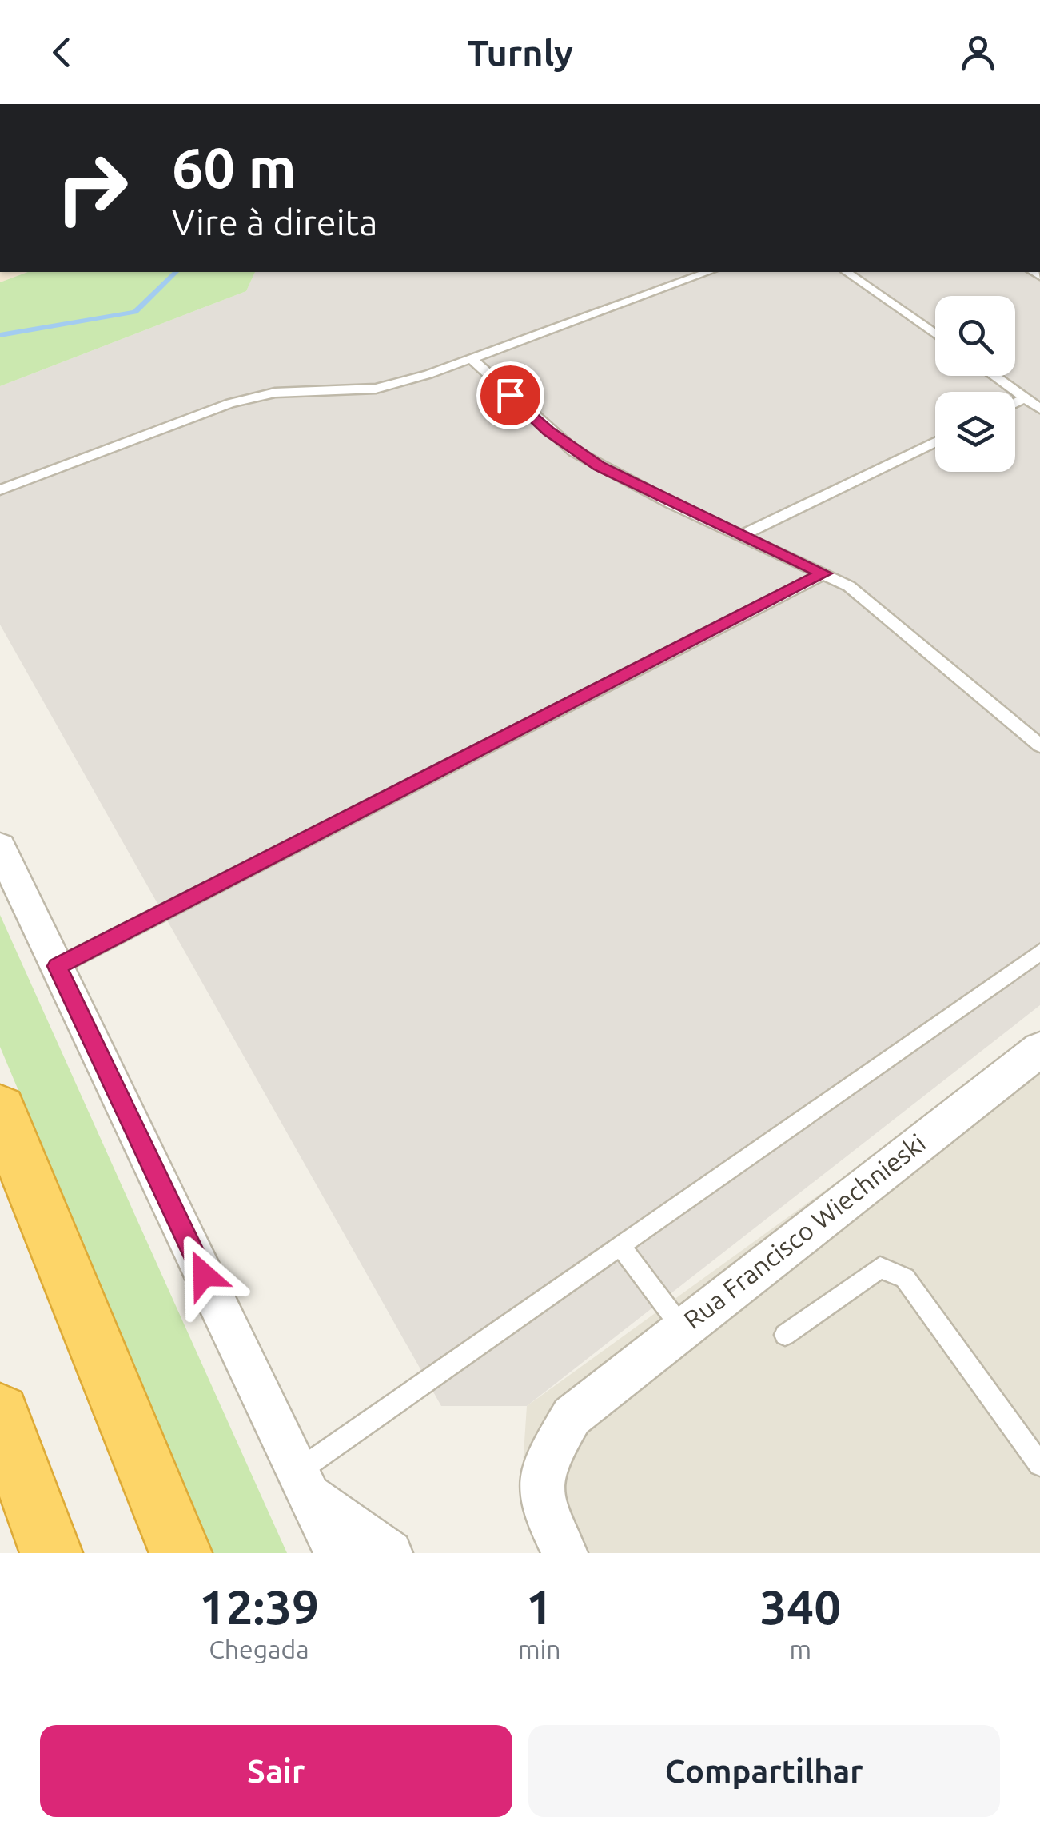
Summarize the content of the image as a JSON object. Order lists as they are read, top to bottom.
{
  "streets": {
    "street": ["Rua Francisco Wiechnieski"]
  },
  "page": {
    "header": "Turnly",
    "turn": ["60 m", "Vire à direita"],
    "eta": [
      "12:39",
      "Chegada",
      "1",
      "min",
      "340",
      "m"
    ],
    "buttons": ["Sair", "Compartilhar"]
  }
}
